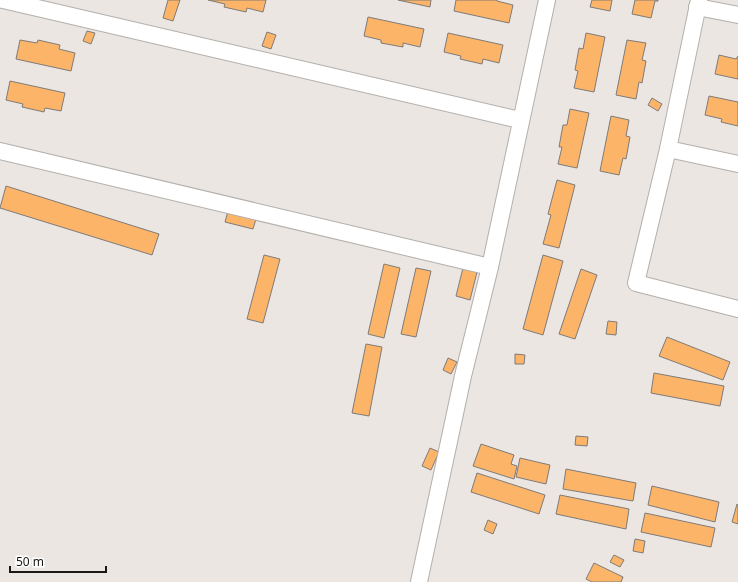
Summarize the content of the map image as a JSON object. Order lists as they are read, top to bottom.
{
  "scale_bar": "50 m"
}
